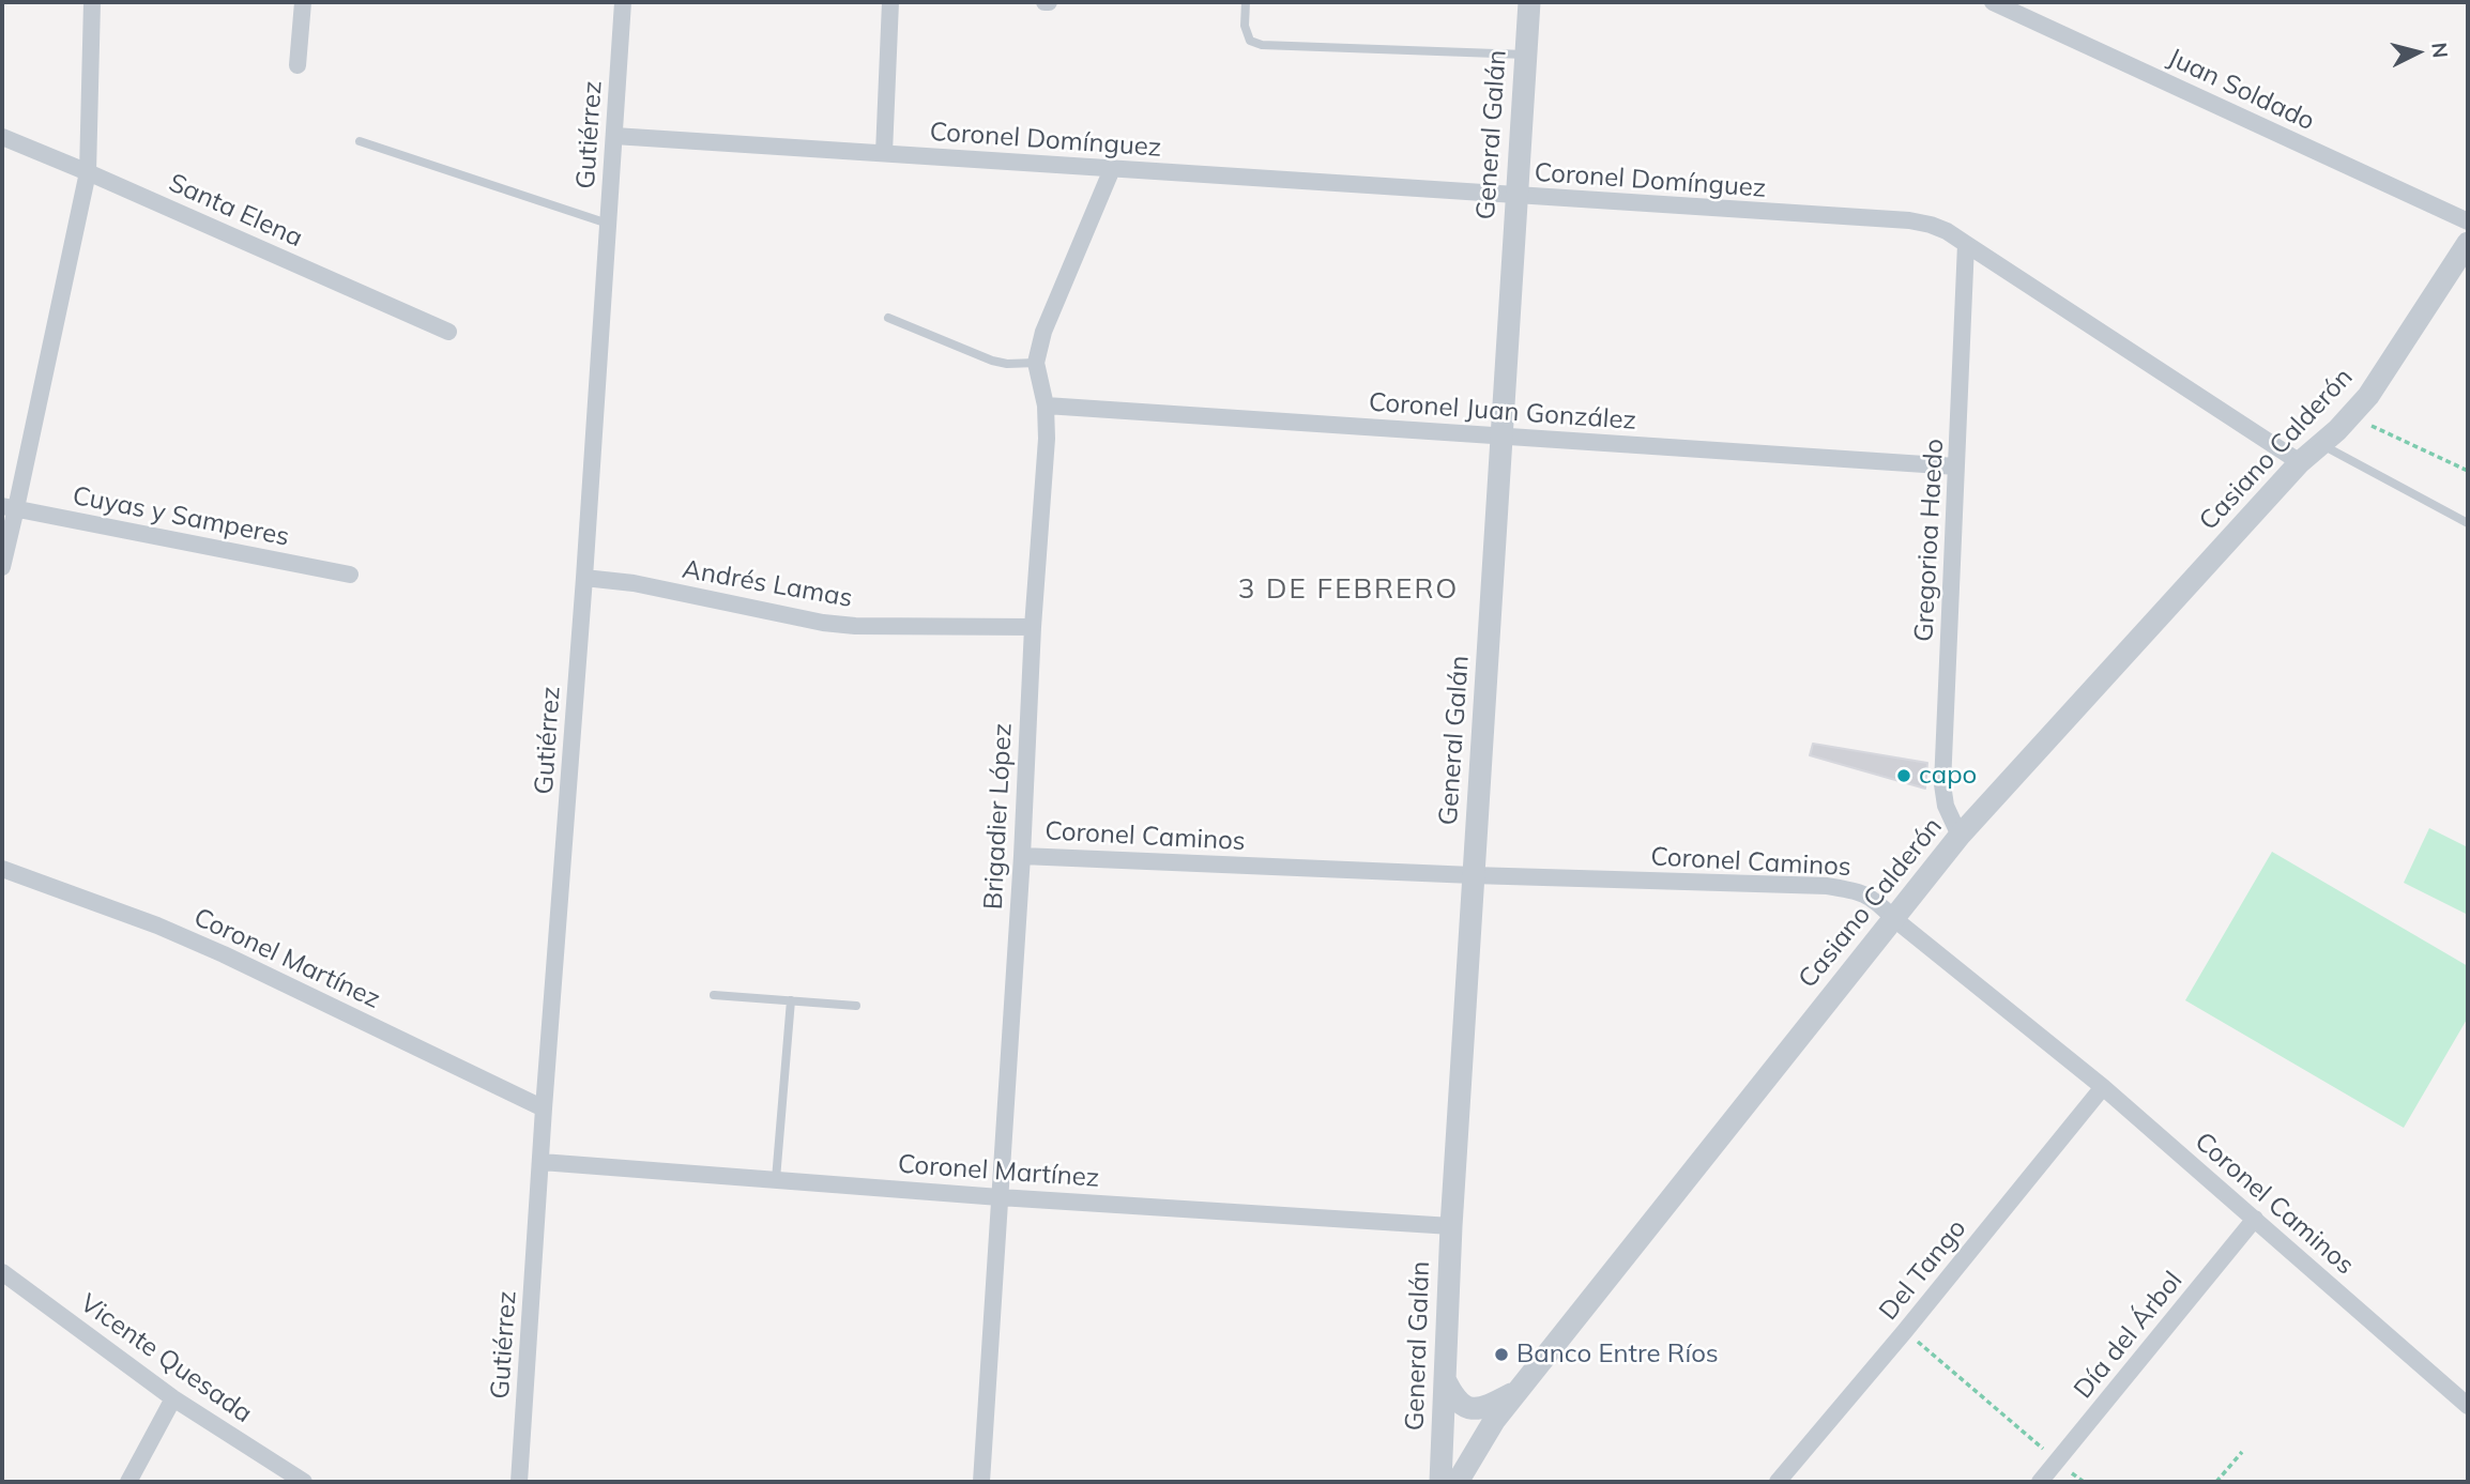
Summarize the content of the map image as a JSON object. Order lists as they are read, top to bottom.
{
  "streets": {
    "street": [
      "Juan Soldado",
      "Gutiérrez",
      "General Galán",
      "Coronel Domínguez",
      "Santa Elena",
      "Coronel Juan González",
      "Casiano Calderón",
      "Cuyas y Samperes",
      "Gregorioa Haedo",
      "Andrés Lamas",
      "Brigadier López",
      "Coronel Caminos",
      "Coronel Martínez",
      "Del Tango",
      "Día del Árbol",
      "Vicente Quesada"
    ]
  },
  "crossings": [
    ["Gutiérrez", "Coronel Domínguez"],
    ["Gutiérrez", "Andrés Lamas"],
    ["Gutiérrez", "Coronel Martínez"],
    ["General Galán", "Coronel Domínguez"],
    ["General Galán", "Coronel Juan González"],
    ["General Galán", "Coronel Caminos"],
    ["General Galán", "Coronel Martínez"],
    ["Coronel Domínguez", "Casiano Calderón"],
    ["Coronel Domínguez", "Gregorioa Haedo"],
    ["Coronel Domínguez", "Brigadier López"],
    ["Coronel Juan González", "Gregorioa Haedo"],
    ["Coronel Juan González", "Brigadier López"],
    ["Casiano Calderón", "Gregorioa Haedo"],
    ["Casiano Calderón", "Coronel Caminos"],
    ["Andrés Lamas", "Brigadier López"],
    ["Brigadier López", "Coronel Caminos"],
    ["Brigadier López", "Coronel Martínez"],
    ["Coronel Caminos", "Del Tango"],
    ["Coronel Caminos", "Día del Árbol"]
  ],
  "districts": ["3 DE FEBRERO"],
  "places": ["capo", "Banco Entre Ríos"],
  "north": "right"
}
